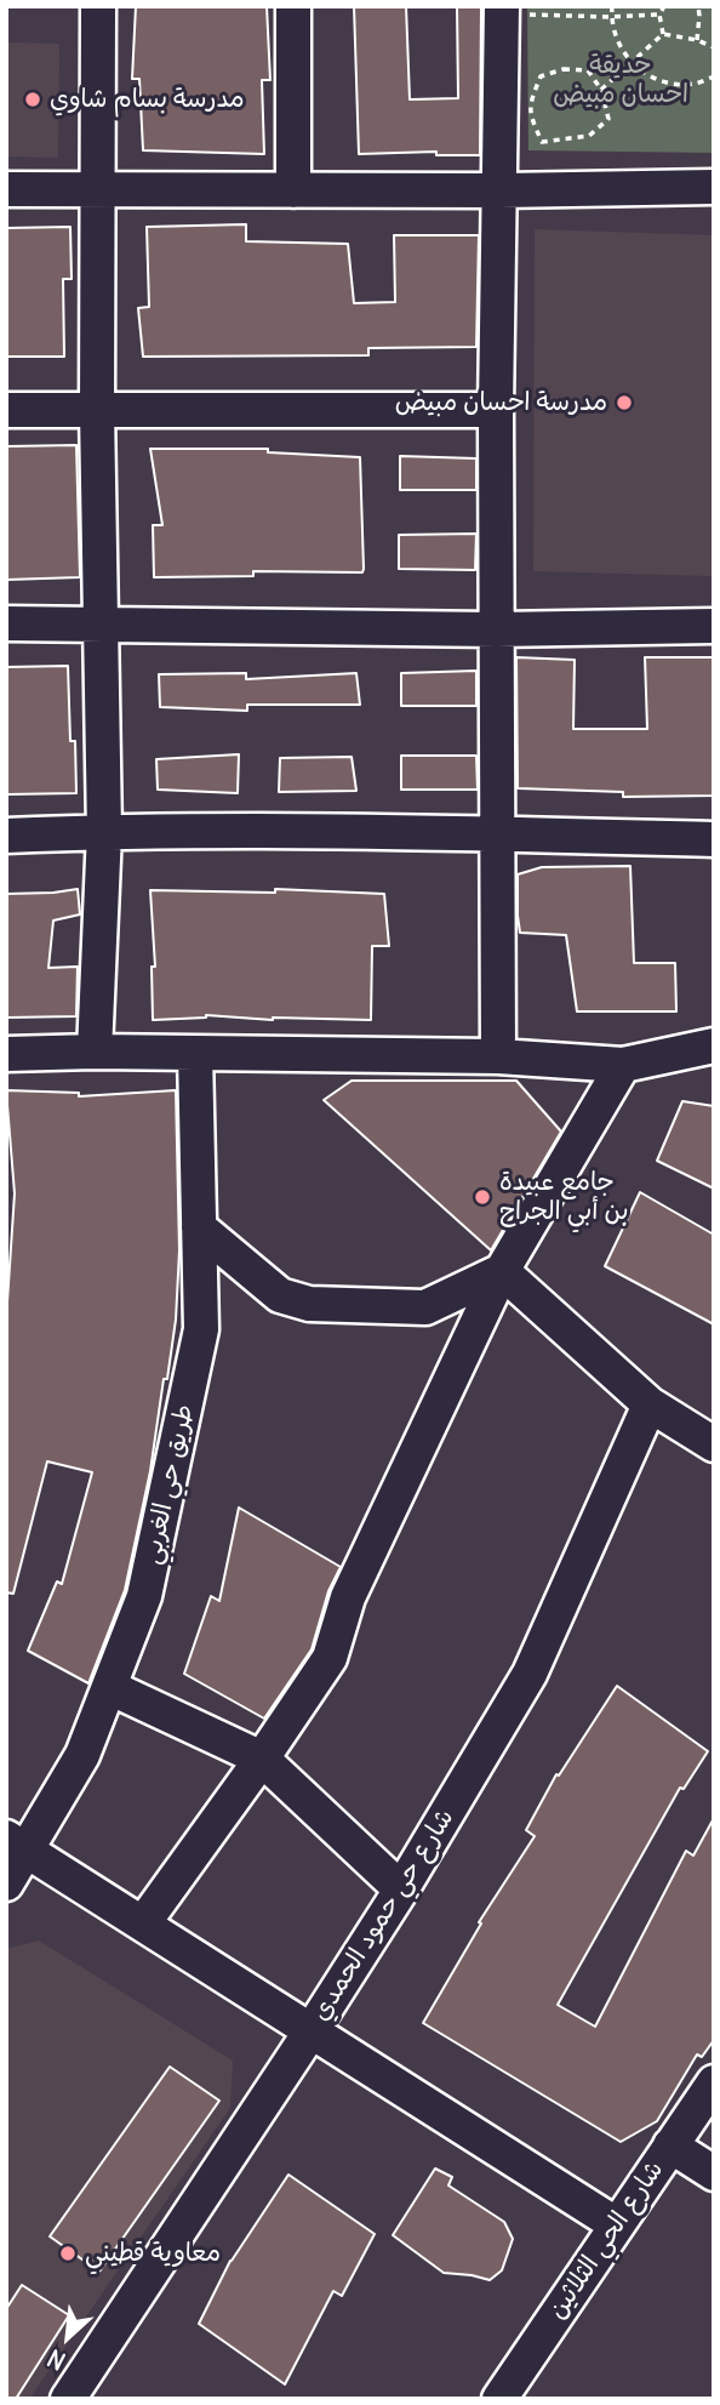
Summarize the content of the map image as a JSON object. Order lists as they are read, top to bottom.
{
  "streets": {
    "street": ["طريق حي الغربي", "شارع حي حمود الحمدي", "شارع الحي الثلاثين"]
  },
  "parks": ["حديقة احسان مبيض"],
  "places": [
    "مدرسة بسام شاوي",
    "مدرسة احسان مبيض",
    "جامع عبيدة بن أبي الجراح",
    "معاوية قطيني"
  ],
  "north": "bottom left"
}
